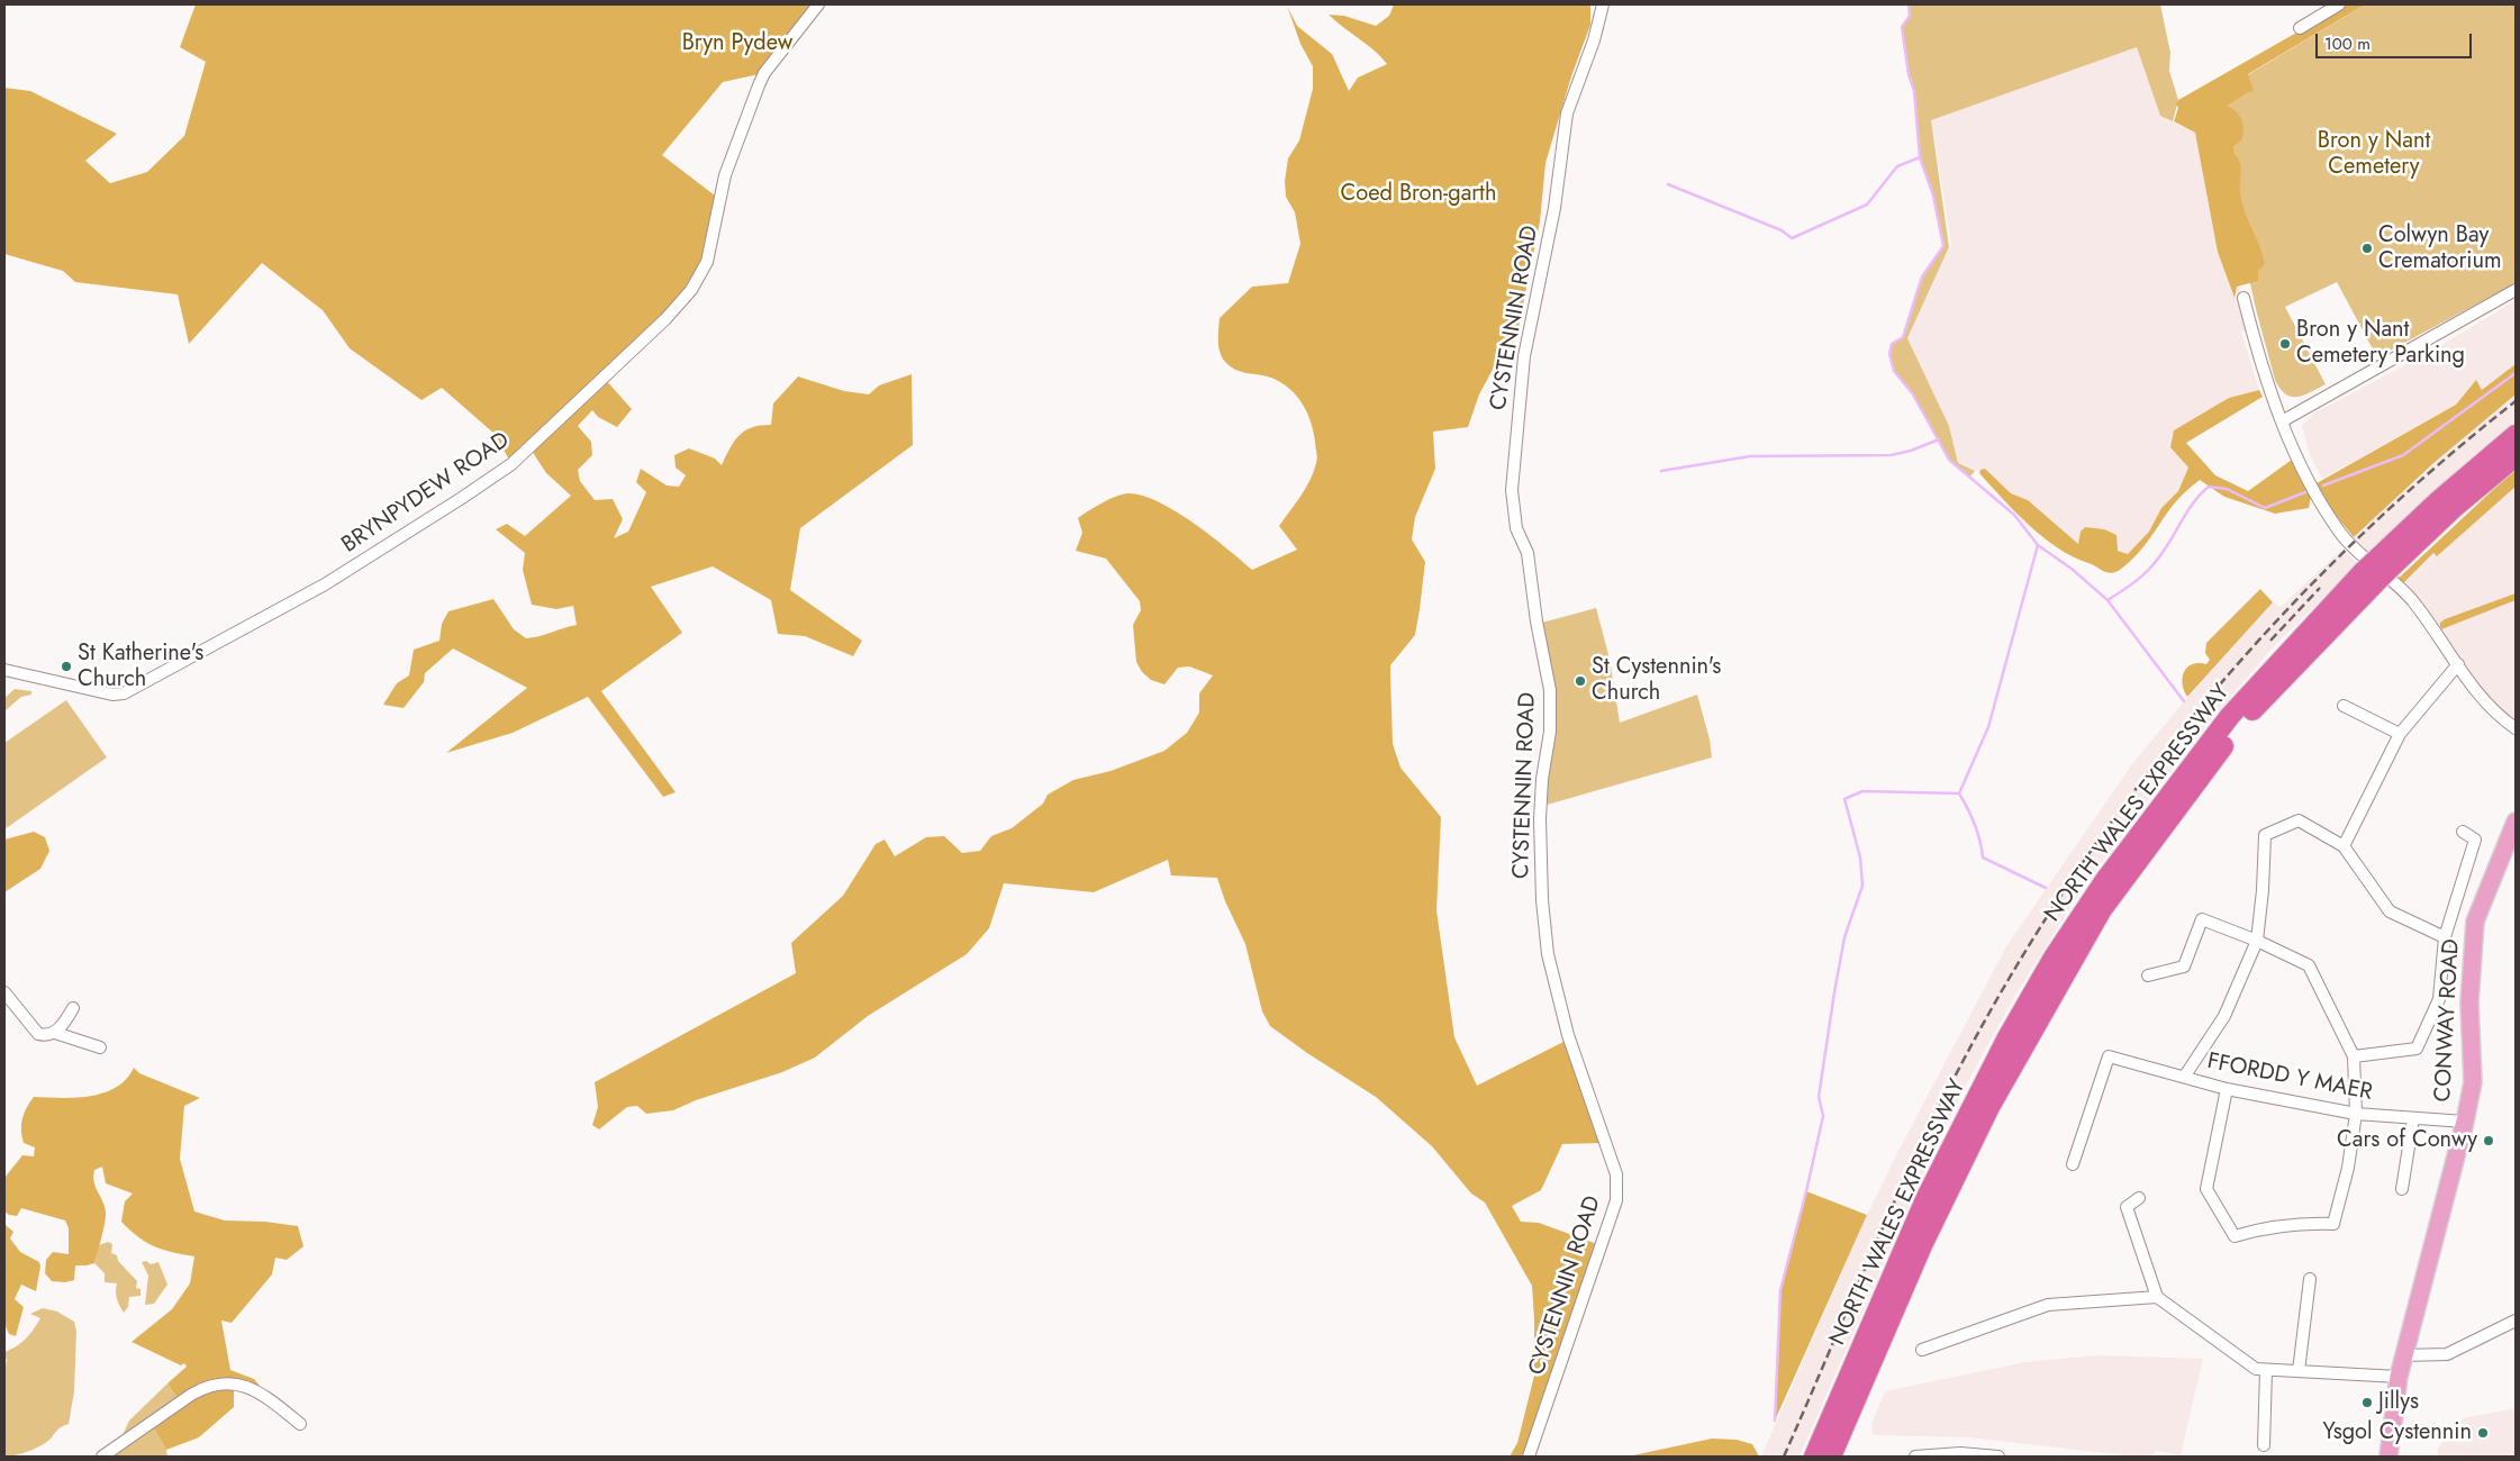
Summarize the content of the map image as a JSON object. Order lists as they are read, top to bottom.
{
  "streets": {
    "highway": ["NORTH WALES EXPRESSWAY"],
    "main road": ["CONWAY ROAD"],
    "street": ["CYSTENNIN ROAD", "BRYNPYDEW ROAD", "FFORDD Y MAER"]
  },
  "crossings": [
    ["CONWAY ROAD", "FFORDD Y MAER"]
  ],
  "parks": ["Bryn Pydew", "Bron y Nant Cemetery", "Coed Bron-garth"],
  "places": [
    "Colwyn Bay Crematorium",
    "Bron y Nant Cemetery Parking",
    "St Katherine's Church",
    "St Cystennin's Church",
    "Cars of Conwy",
    "Jillys",
    "Ysgol Cystennin"
  ],
  "scale_bar": "100 m"
}
